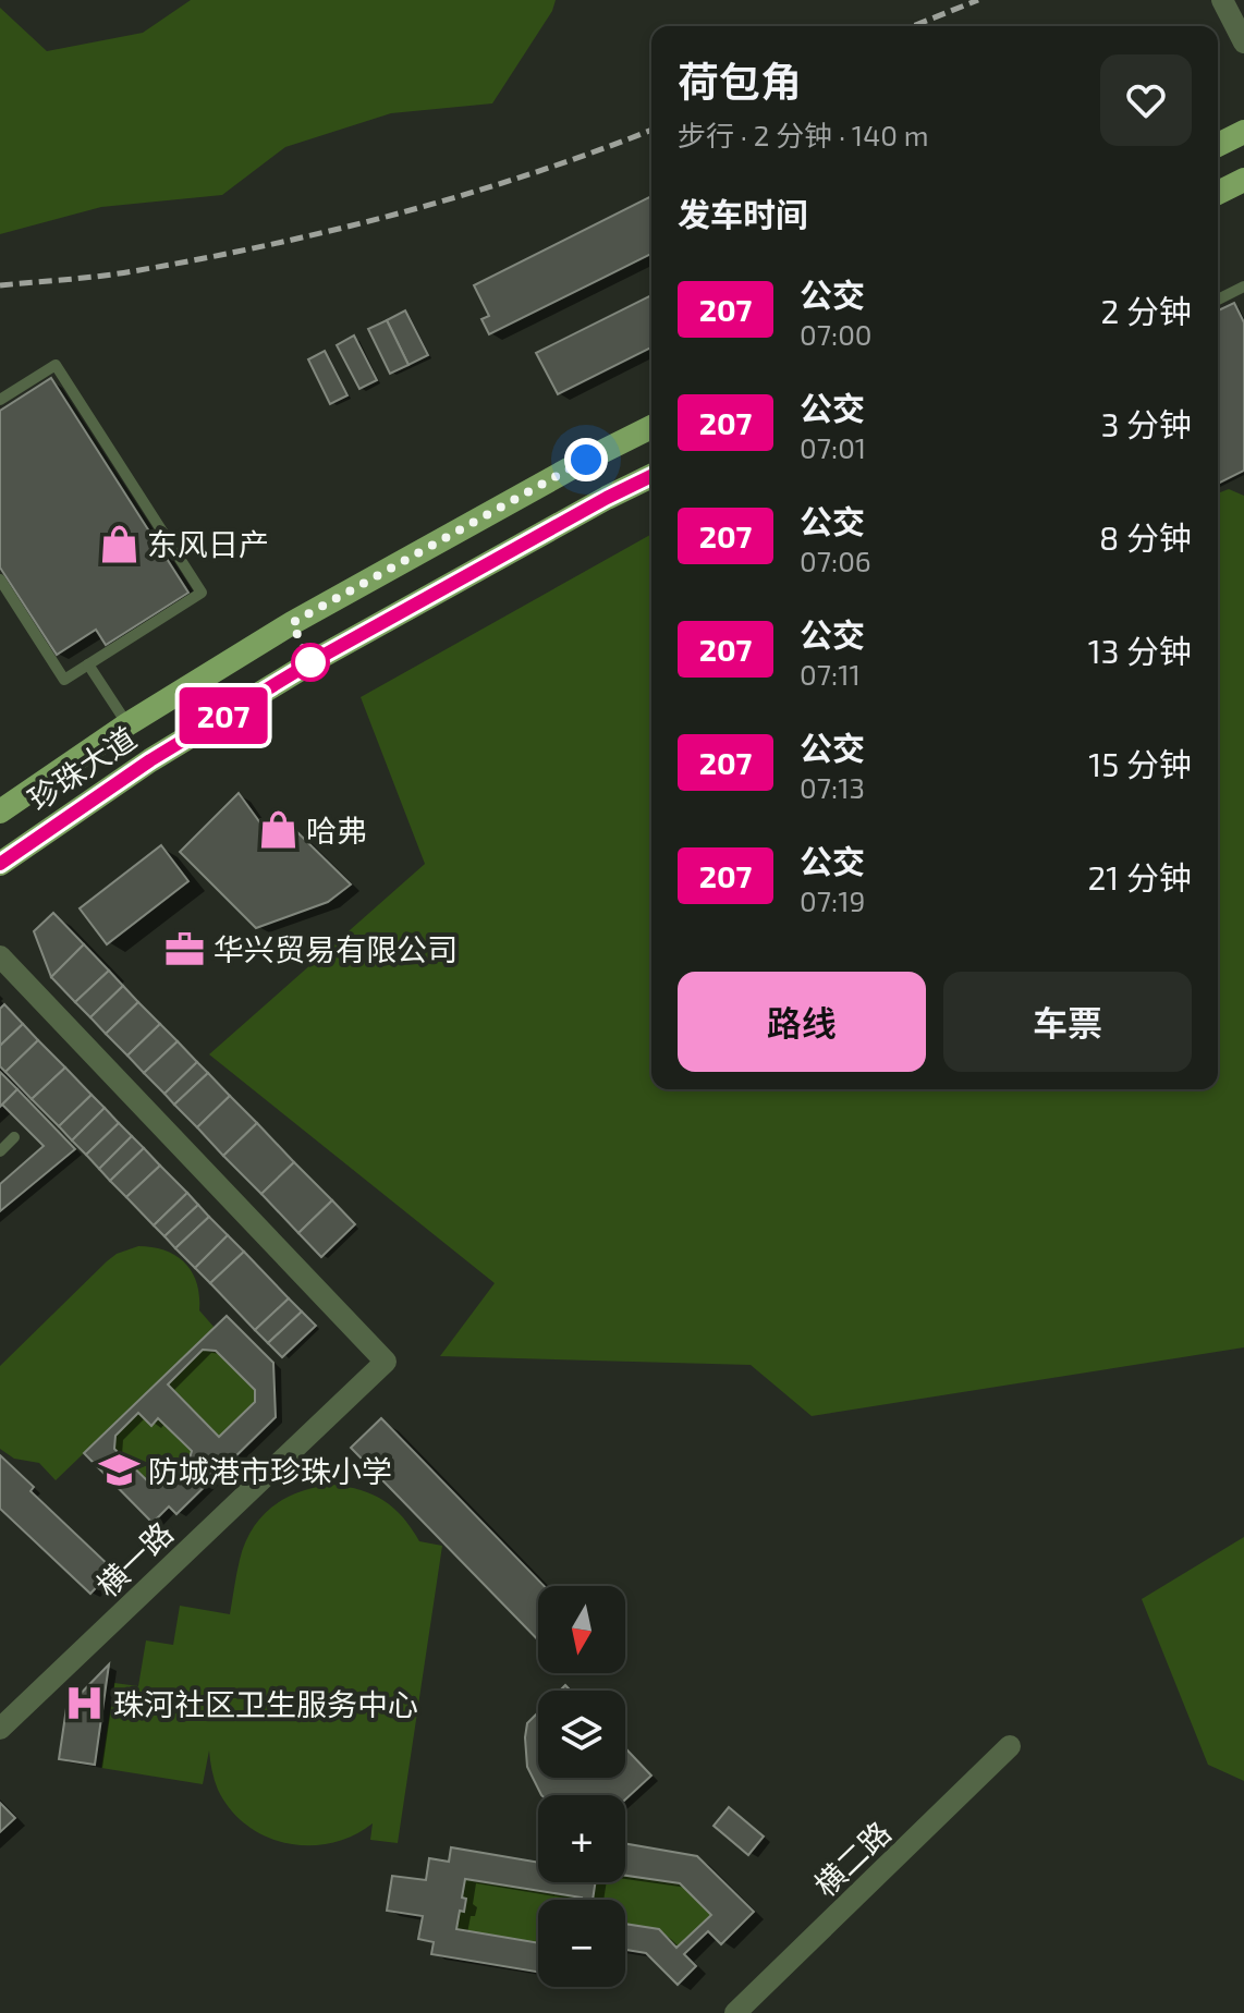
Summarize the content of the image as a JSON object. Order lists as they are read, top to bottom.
{
  "streets": {
    "main road": ["珍珠大道"],
    "street": ["横一路", "横二路"]
  },
  "places": {
    "shop": ["东风日产", "哈弗"],
    "office": ["华兴贸易有限公司"],
    "school or university": ["防城港市珍珠小学"],
    "hospital": ["珠河社区卫生服务中心"]
  },
  "lines": ["bus line 207"],
  "north": "bottom",
  "page": {
    "on_map": "207",
    "heading": [
      ["荷包角", "步行 · 2 分钟 · 140 m"],
      "发车时间"
    ],
    "list": [
      {
        "mark": "207",
        "name": "公交",
        "note": "07:00",
        "value": "2 分钟"
      },
      {
        "mark": "207",
        "name": "公交",
        "note": "07:01",
        "value": "3 分钟"
      },
      {
        "mark": "207",
        "name": "公交",
        "note": "07:06",
        "value": "8 分钟"
      },
      {
        "mark": "207",
        "name": "公交",
        "note": "07:11",
        "value": "13 分钟"
      },
      {
        "mark": "207",
        "name": "公交",
        "note": "07:13",
        "value": "15 分钟"
      },
      {
        "mark": "207",
        "name": "公交",
        "note": "07:19",
        "value": "21 分钟"
      }
    ],
    "buttons": ["路线", "车票"],
    "map_buttons": ["+", "−"]
  }
}
